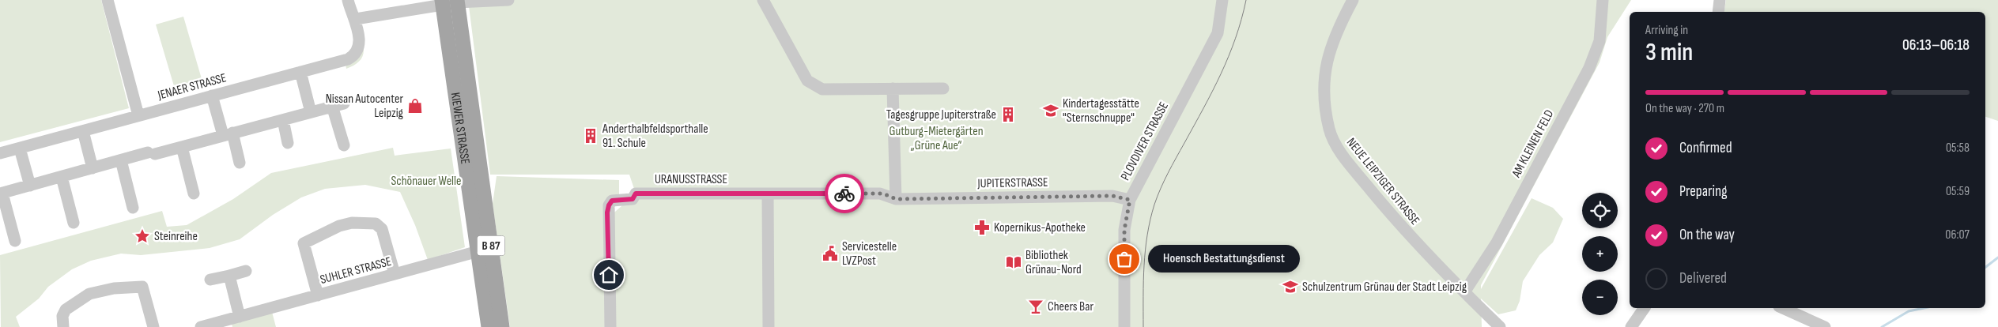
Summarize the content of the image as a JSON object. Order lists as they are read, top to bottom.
{
  "streets": {
    "main road": ["KIEWER STRASSE", "B 87"],
    "street": [
      "JENAER STRASSE",
      "PLOVDIVER STRASSE",
      "AM KLEINEN FELD",
      "URANUSSTRASSE",
      "NEUE LEIPZIGER STRASSE",
      "JUPITERSTRASSE",
      "SUHLER STRASSE"
    ]
  },
  "crossings": [
    ["KIEWER STRASSE", "SUHLER STRASSE"],
    ["PLOVDIVER STRASSE", "JUPITERSTRASSE"],
    ["AM KLEINEN FELD", "NEUE LEIPZIGER STRASSE"],
    ["URANUSSTRASSE", "JUPITERSTRASSE"]
  ],
  "parks": ["Gutburg-Mietergärten „Grüne Aue“", "Schönauer Welle"],
  "places": {
    "shop": ["Nissan Autocenter Leipzig"],
    "school or university": ["Kindertagesstätte \"Sternschnuppe\"", "Schulzentrum Grünau der Stadt Leipzig"],
    "building": ["Tagesgruppe Jupiterstraße", "Anderthalbfeldsporthalle 91. Schule"],
    "pharmacy": ["Kopernikus-Apotheke"],
    "place": ["Steinreihe"],
    "public building": ["Servicestelle LVZPost"],
    "other": ["Hoensch Bestattungsdienst"],
    "library": ["Bibliothek Grünau-Nord"],
    "bar": ["Cheers Bar"]
  },
  "page": {
    "heading": ["3 min", "Arriving in", "06:13–06:18"],
    "bar": "On the way · 270 m",
    "list": [
      ["Confirmed", "05:58"],
      ["Preparing", "05:59"],
      ["On the way", "06:07"],
      "Delivered"
    ],
    "map_buttons": ["+", "−"],
    "bubble": "Hoensch Bestattungsdienst"
  }
}
